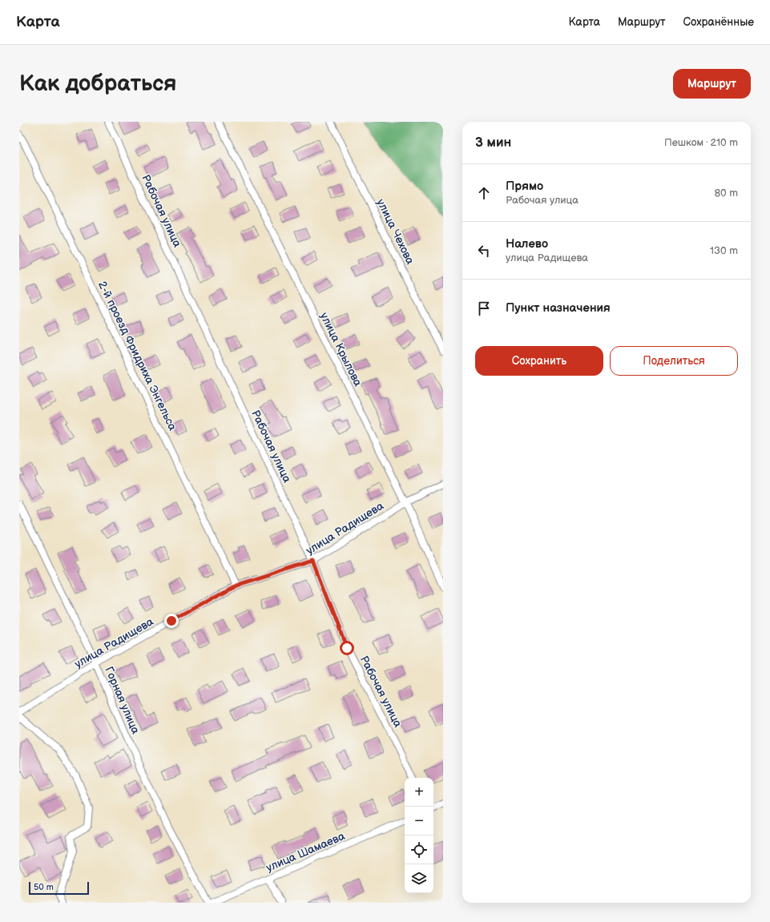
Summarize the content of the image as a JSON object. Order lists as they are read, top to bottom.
{
  "streets": {
    "street": [
      "Рабочая улица",
      "улица Чехова",
      "улица Крылова",
      "2-й проезд Фридриха Энгельса",
      "улица Радищева",
      "Горная улица",
      "улица Шамаева"
    ]
  },
  "crossings": [
    ["Рабочая улица", "улица Радищева"],
    ["улица Крылова", "улица Радищева"],
    ["2-й проезд Фридриха Энгельса", "улица Радищева"],
    ["улица Радищева", "Горная улица"]
  ],
  "scale_bar": "50 m",
  "page": {
    "header": "Карта",
    "nav": ["Карта", "Маршрут", "Сохранённые"],
    "buttons": [
      "Маршрут",
      ["Сохранить", "Поделиться"]
    ],
    "title": "Как добраться",
    "heading": ["3 мин", "Пешком · 210 m"],
    "list": [
      ["Прямо", "Рабочая улица", "80 m"],
      ["Налево", "улица Радищева", "130 m"],
      "Пункт назначения"
    ],
    "map_buttons": ["+", "−"],
    "scale": "50 m"
  }
}
